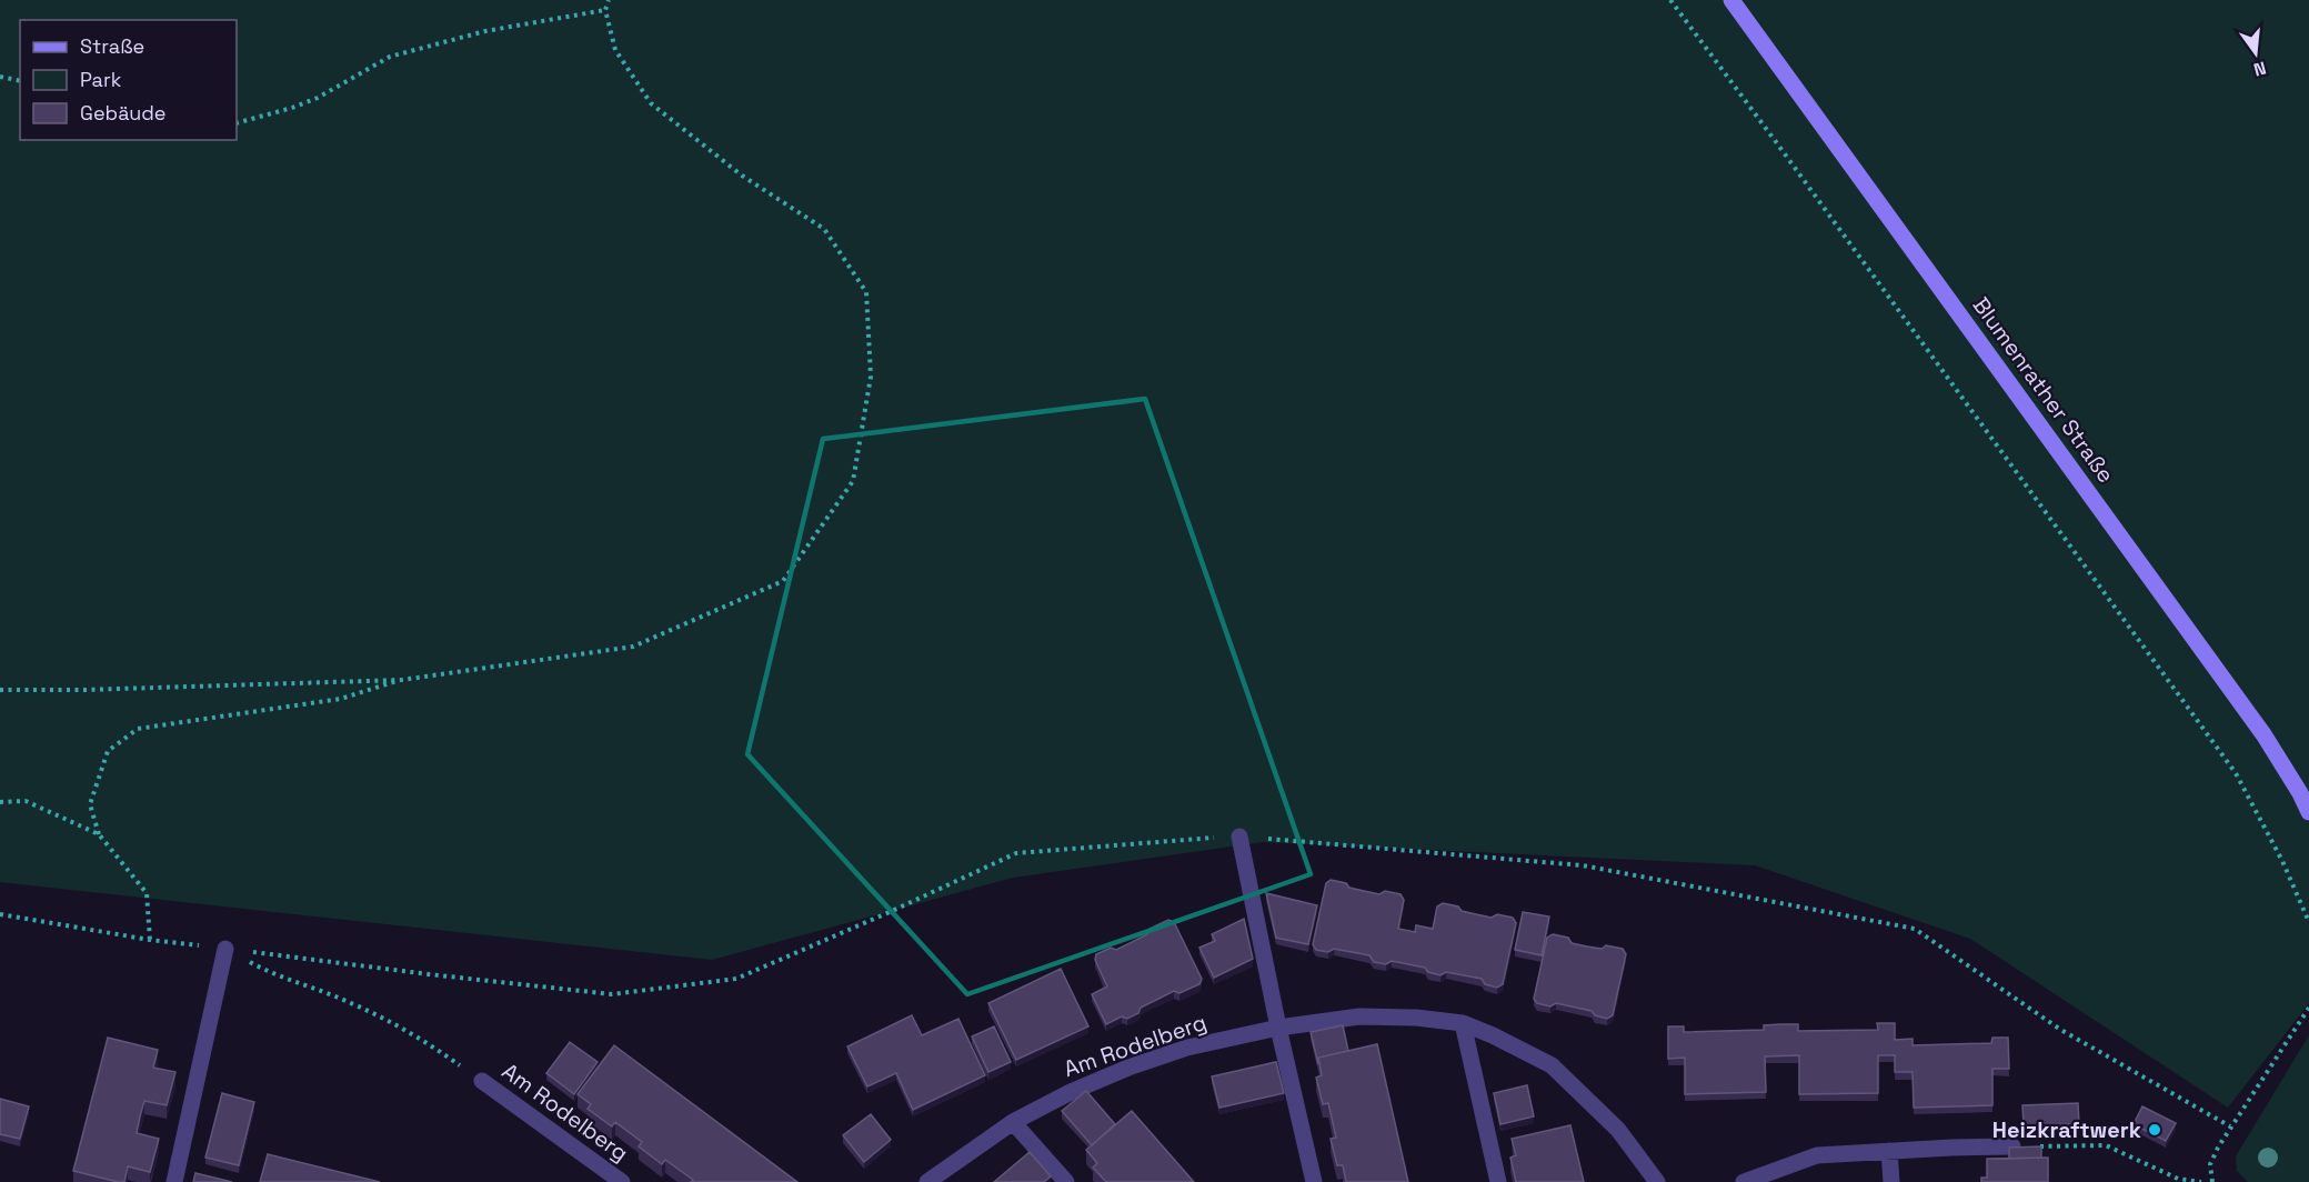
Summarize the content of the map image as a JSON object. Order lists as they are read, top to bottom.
{
  "streets": {
    "street": ["Blumenrather Straße", "Am Rodelberg"]
  },
  "places": ["Heizkraftwerk"],
  "legend": ["Straße", "Park", "Gebäude"],
  "north": "bottom"
}
